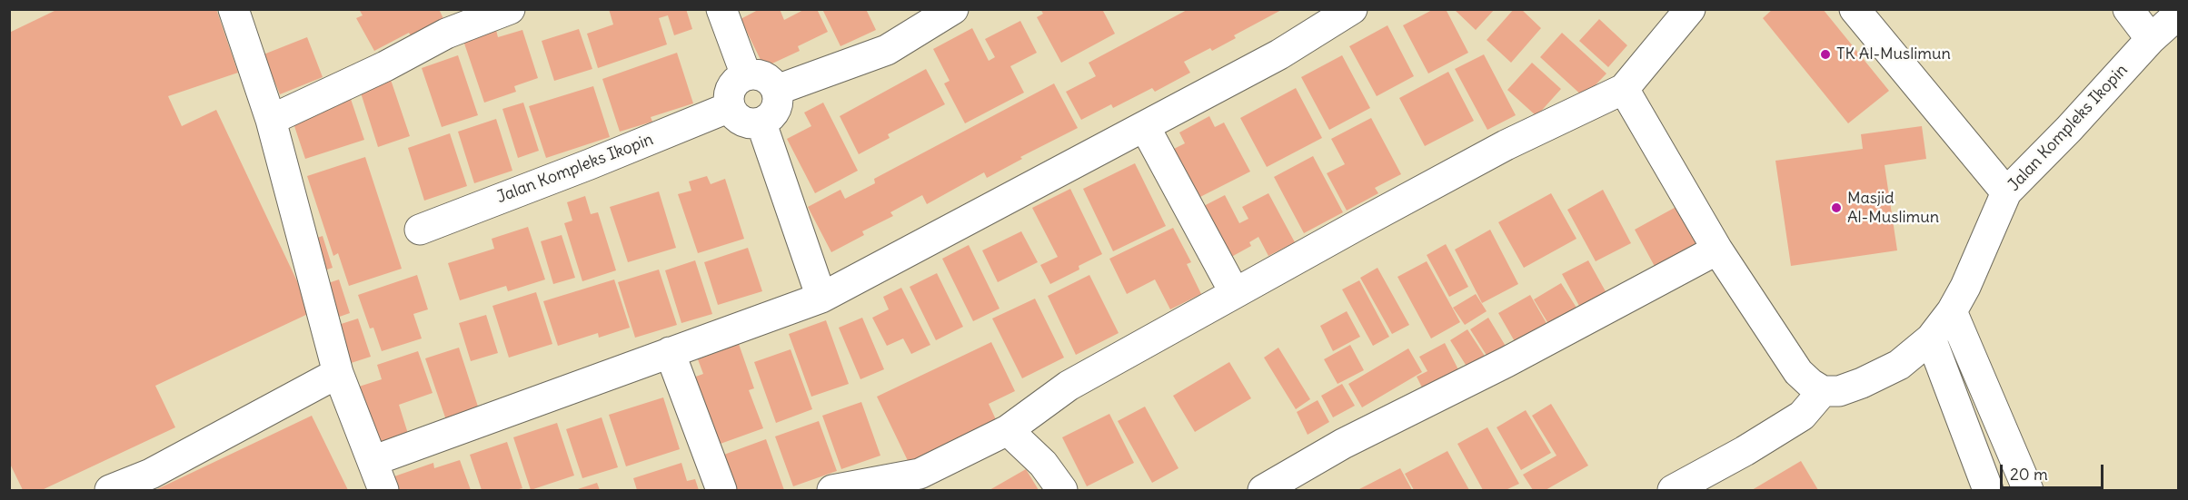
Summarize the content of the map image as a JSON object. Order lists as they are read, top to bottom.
{
  "streets": {
    "street": ["Jalan Kompleks Ikopin"]
  },
  "places": ["TK Al-Muslimun", "Masjid Al-Muslimun"],
  "scale_bar": "20 m"
}
